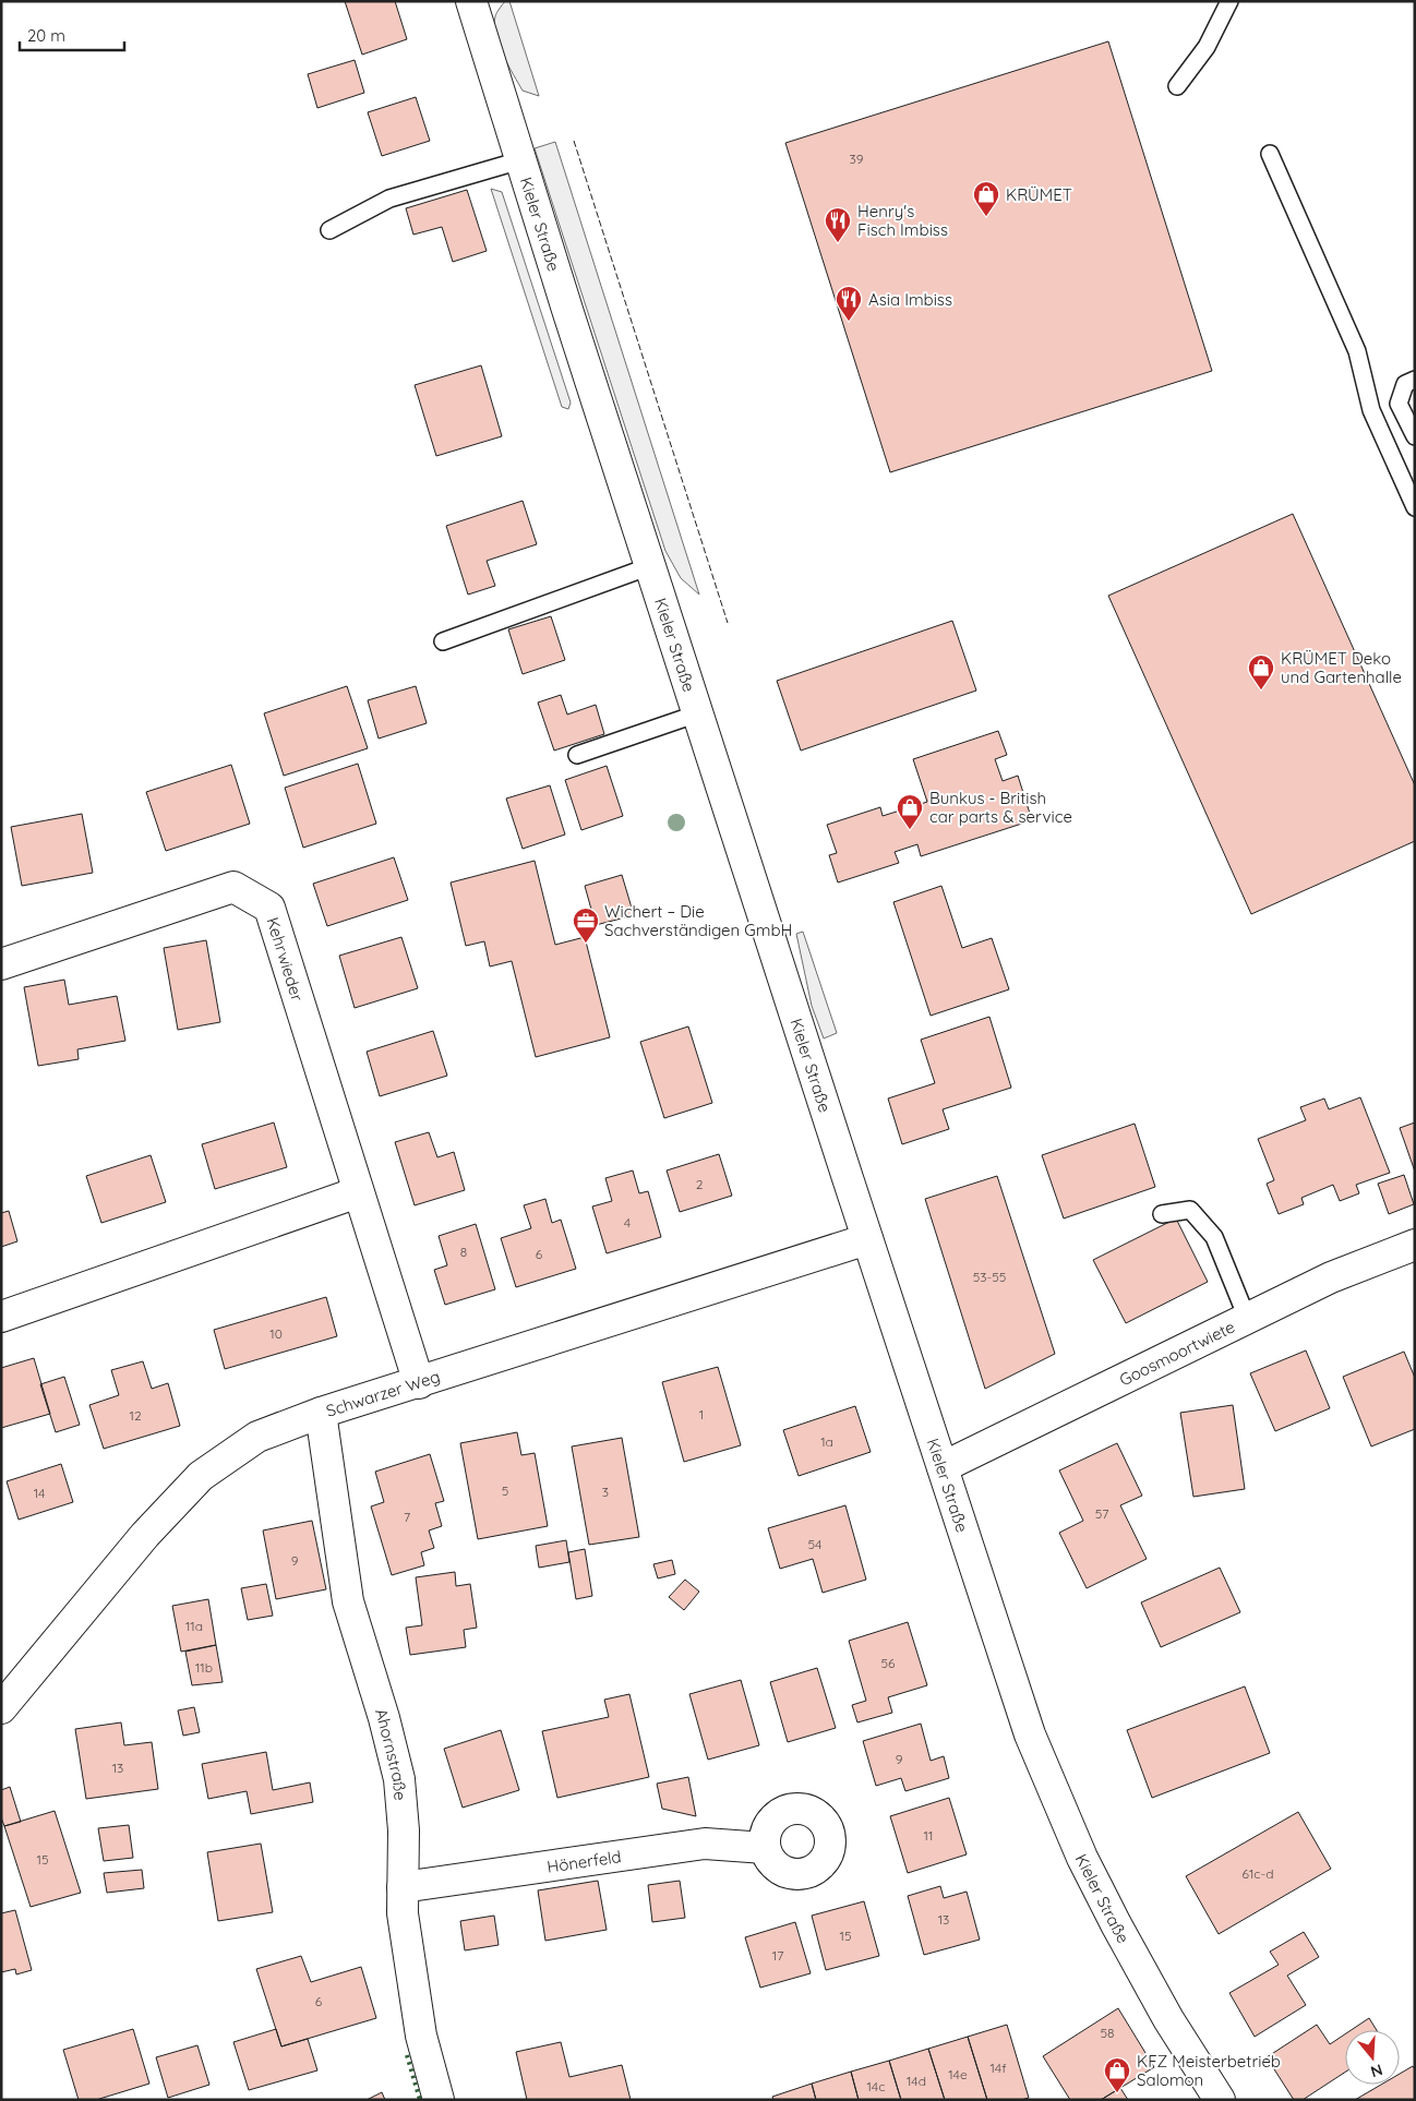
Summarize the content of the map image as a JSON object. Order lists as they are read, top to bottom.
{
  "streets": {
    "street": [
      "Kieler Straße",
      "Kehrwieder",
      "Goosmoortwiete",
      "Schwarzer Weg",
      "Ahornstraße",
      "Hönerfeld"
    ]
  },
  "crossings": [
    ["Kieler Straße", "Goosmoortwiete"],
    ["Kieler Straße", "Schwarzer Weg"],
    ["Kehrwieder", "Schwarzer Weg"],
    ["Schwarzer Weg", "Ahornstraße"],
    ["Ahornstraße", "Hönerfeld"]
  ],
  "places": {
    "shop": [
      "KRÜMET",
      "KRÜMET Deko und Gartenhalle",
      "Bunkus - British car parts & service",
      "KFZ Meisterbetrieb Salomon"
    ],
    "restaurant": ["Henry's Fisch Imbiss", "Asia Imbiss"],
    "office": ["Wichert – Die Sachverständigen GmbH"]
  },
  "house_numbers": [
    "39",
    "2",
    "4",
    "8",
    "6",
    "53-55",
    "10",
    "1",
    "12",
    "1a",
    "5",
    "3",
    "14",
    "57",
    "7",
    "54",
    "9",
    "11a",
    "56",
    "11b",
    "9",
    "13",
    "11",
    "15",
    "61c-d",
    "13",
    "15",
    "17",
    "6",
    "58",
    "14f",
    "14e",
    "14d",
    "14c"
  ],
  "scale_bar": "20 m",
  "north": "bottom"
}
